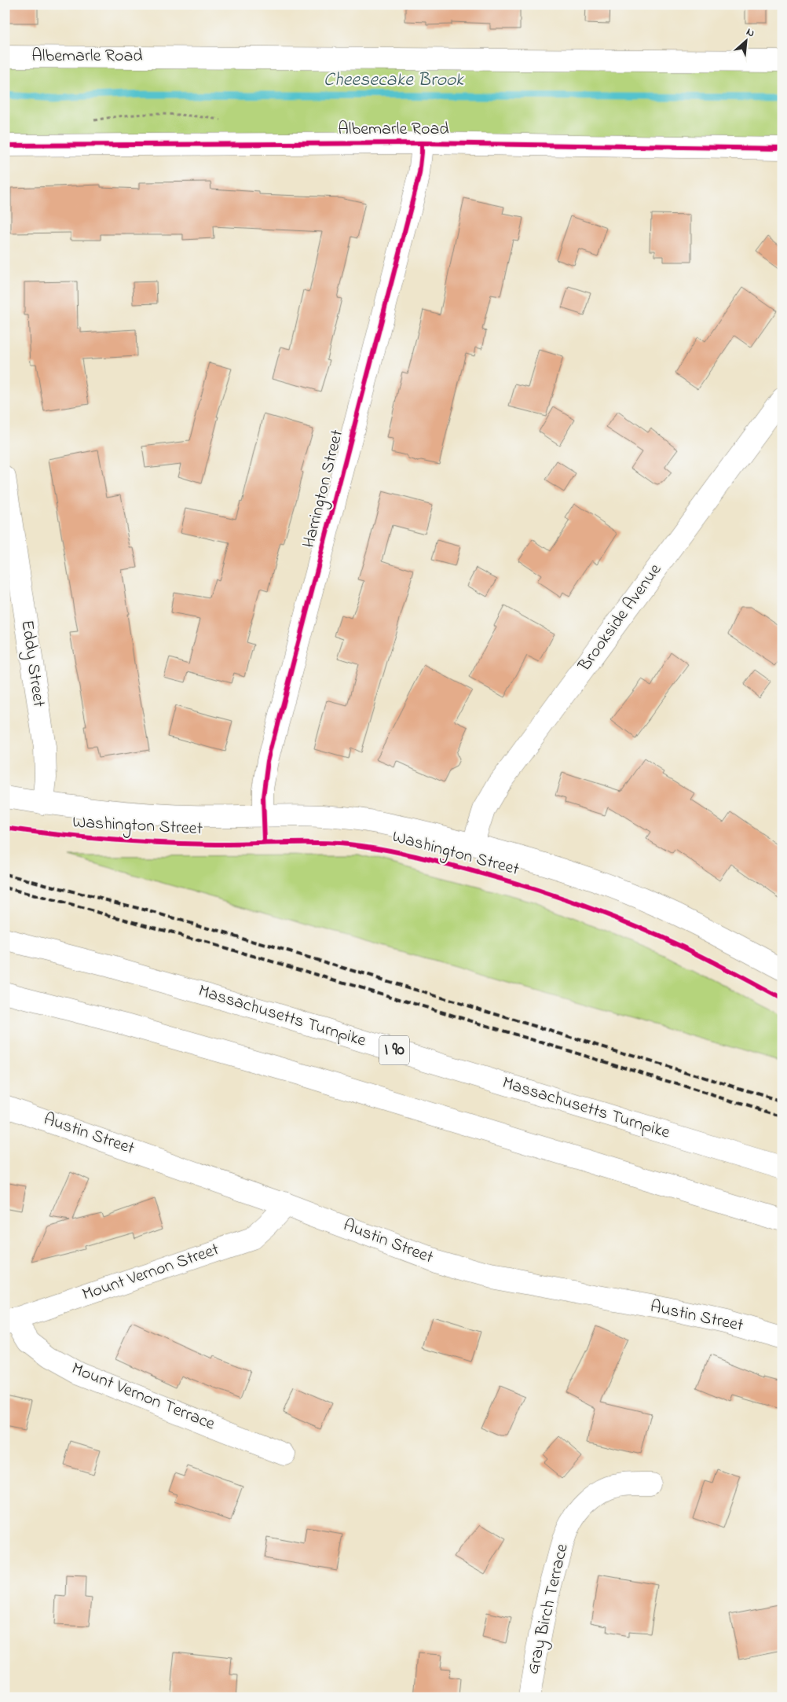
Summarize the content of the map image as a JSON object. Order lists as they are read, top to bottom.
{
  "streets": {
    "main road": [
      "Albemarle Road",
      "Harrington Street",
      "Brookside Avenue",
      "Eddy Street",
      "Washington Street",
      "Massachusetts Turnpike",
      "I 90",
      "Austin Street",
      "Mount Vernon Street",
      "Mount Vernon Terrace",
      "Gray Birch Terrace"
    ]
  },
  "crossings": [
    ["Albemarle Road", "Harrington Street"],
    ["Harrington Street", "Washington Street"],
    ["Brookside Avenue", "Washington Street"],
    ["Eddy Street", "Washington Street"],
    ["Austin Street", "Mount Vernon Street"],
    ["Mount Vernon Street", "Mount Vernon Terrace"]
  ],
  "water": ["Cheesecake Brook"],
  "north": "top right"
}
